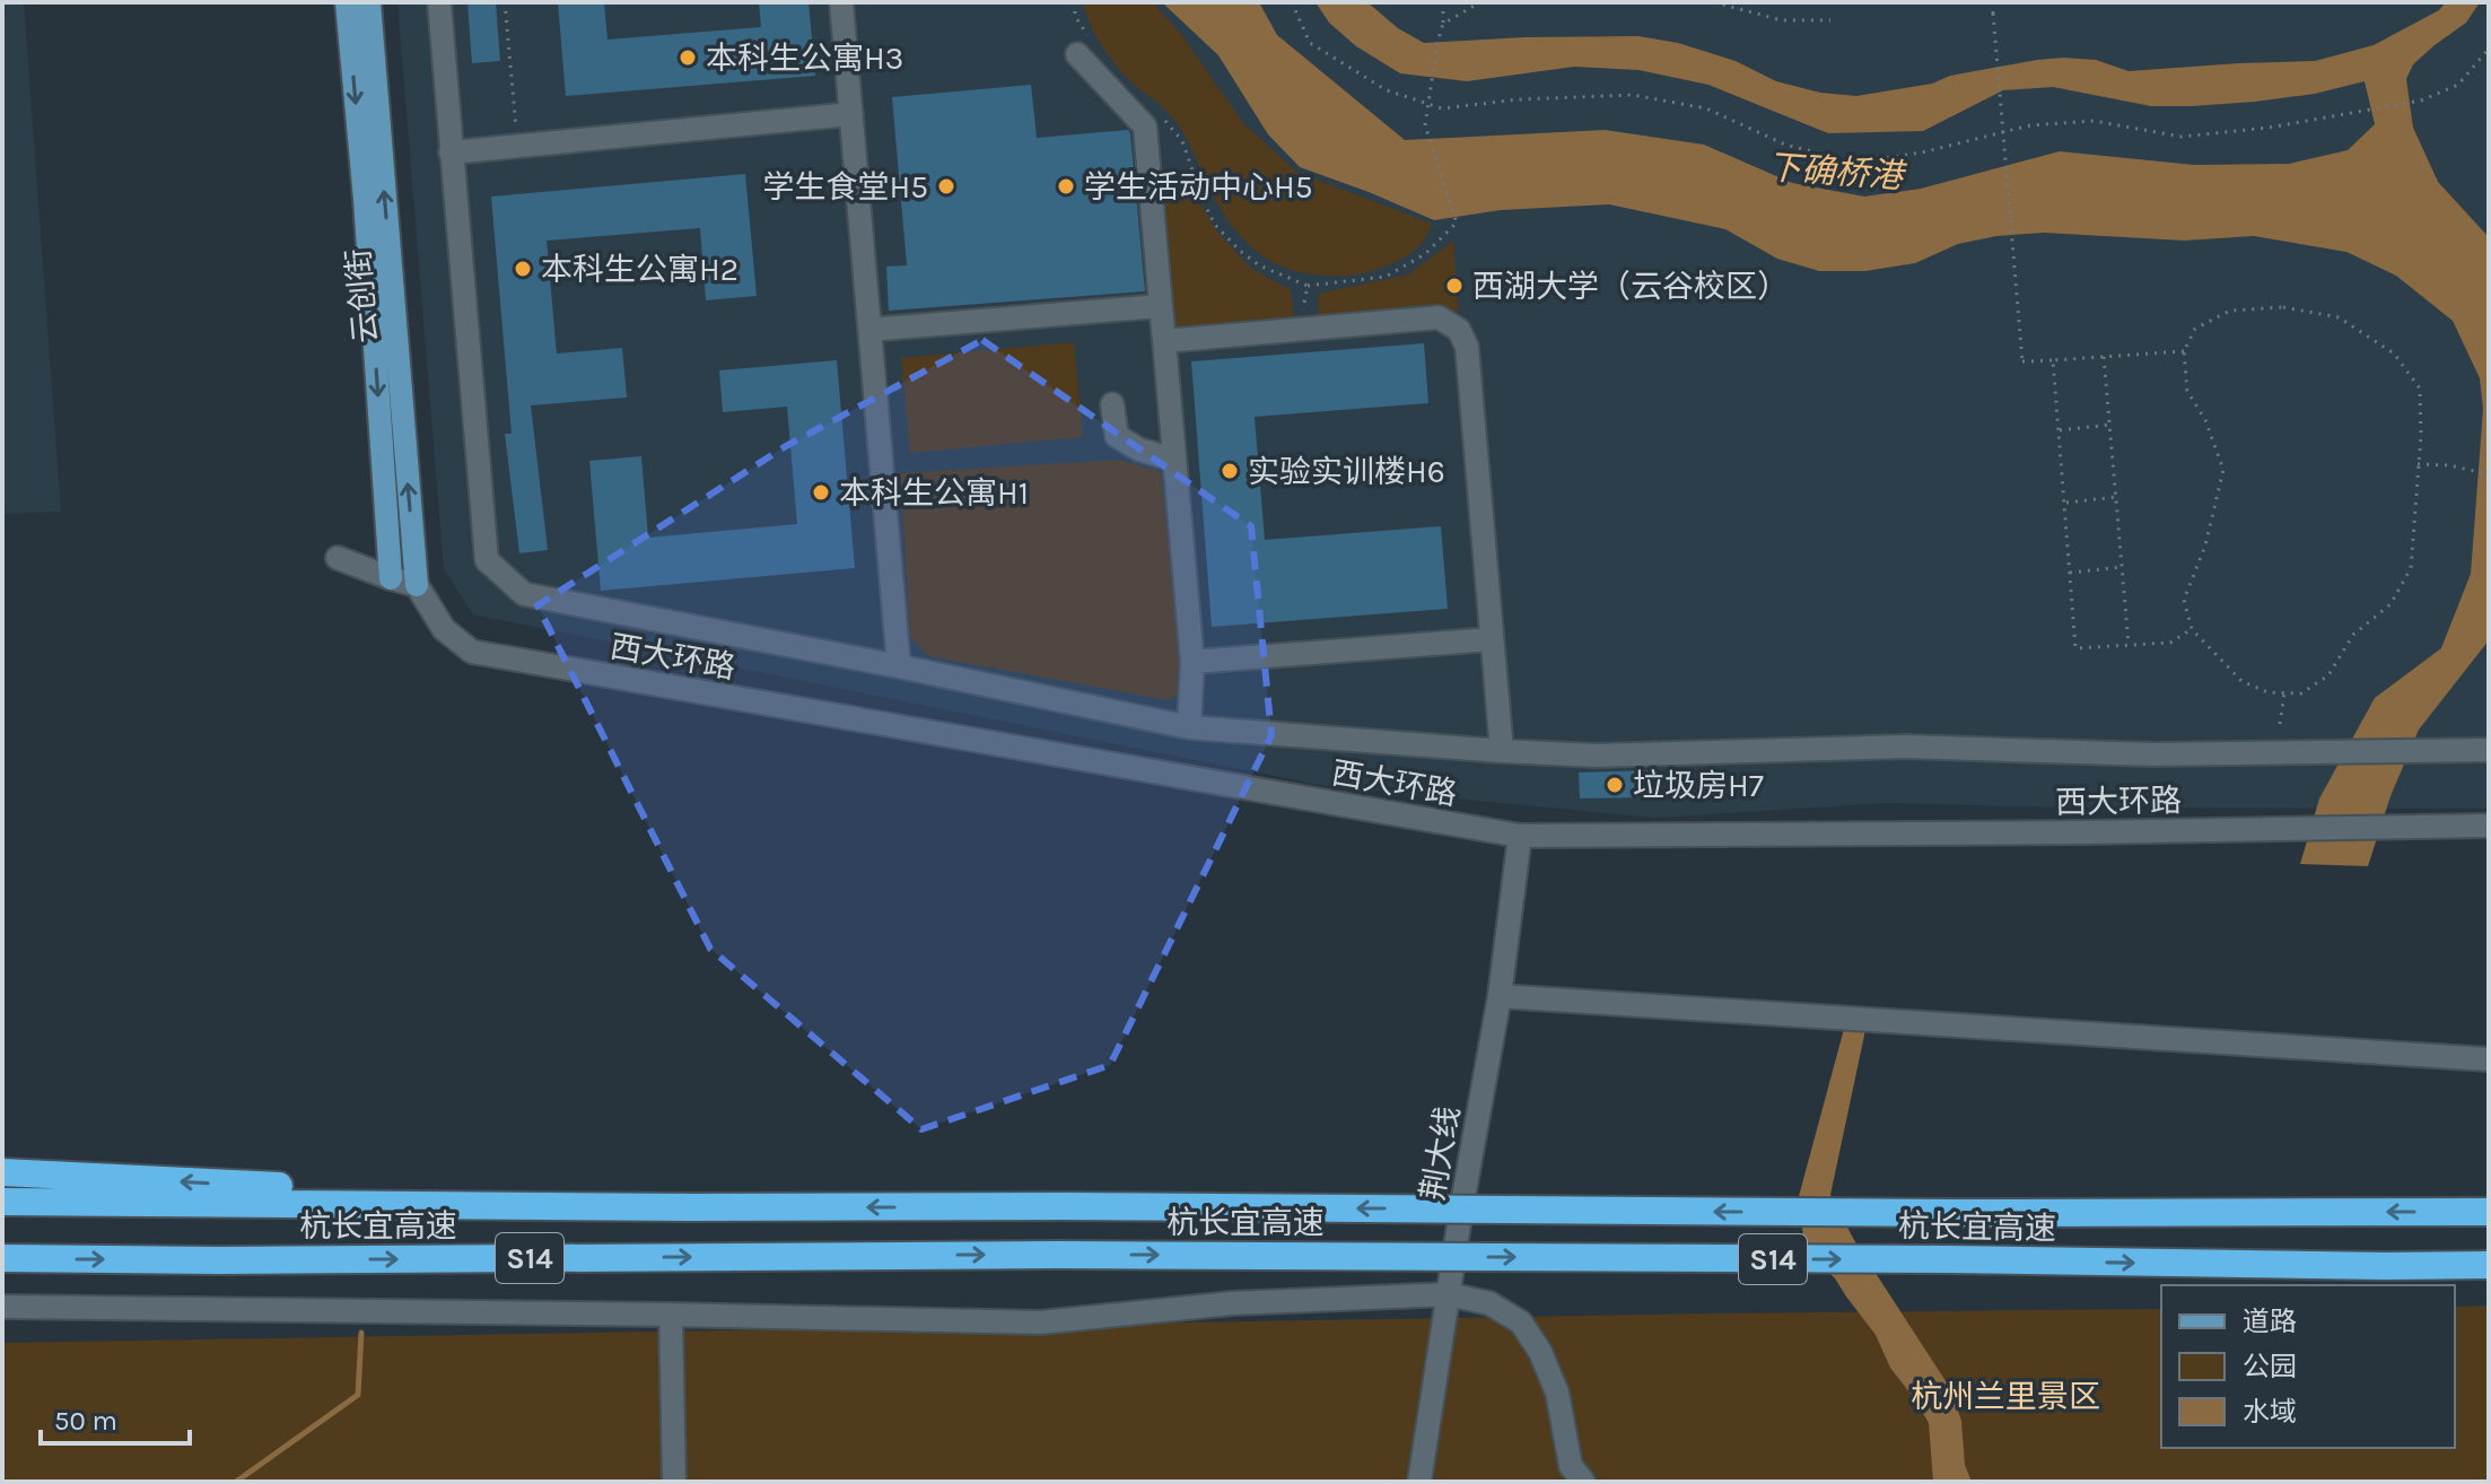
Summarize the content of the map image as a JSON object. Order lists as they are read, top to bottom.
{
  "streets": {
    "highway": ["杭长宜高速", "S14"],
    "main road": ["云创街"],
    "street": ["西大环路", "荆大线"]
  },
  "crossings": [
    ["云创街", "西大环路"],
    ["西大环路", "荆大线"]
  ],
  "water": ["下确桥港"],
  "parks": ["杭州兰里景区"],
  "places": [
    "本科生公寓H3",
    "学生食堂H5",
    "学生活动中心H5",
    "本科生公寓H2",
    "西湖大学（云谷校区）",
    "实验实训楼H6",
    "本科生公寓H1",
    "垃圾房H7"
  ],
  "legend": ["道路", "公园", "水域"],
  "scale_bar": "50 m"
}
